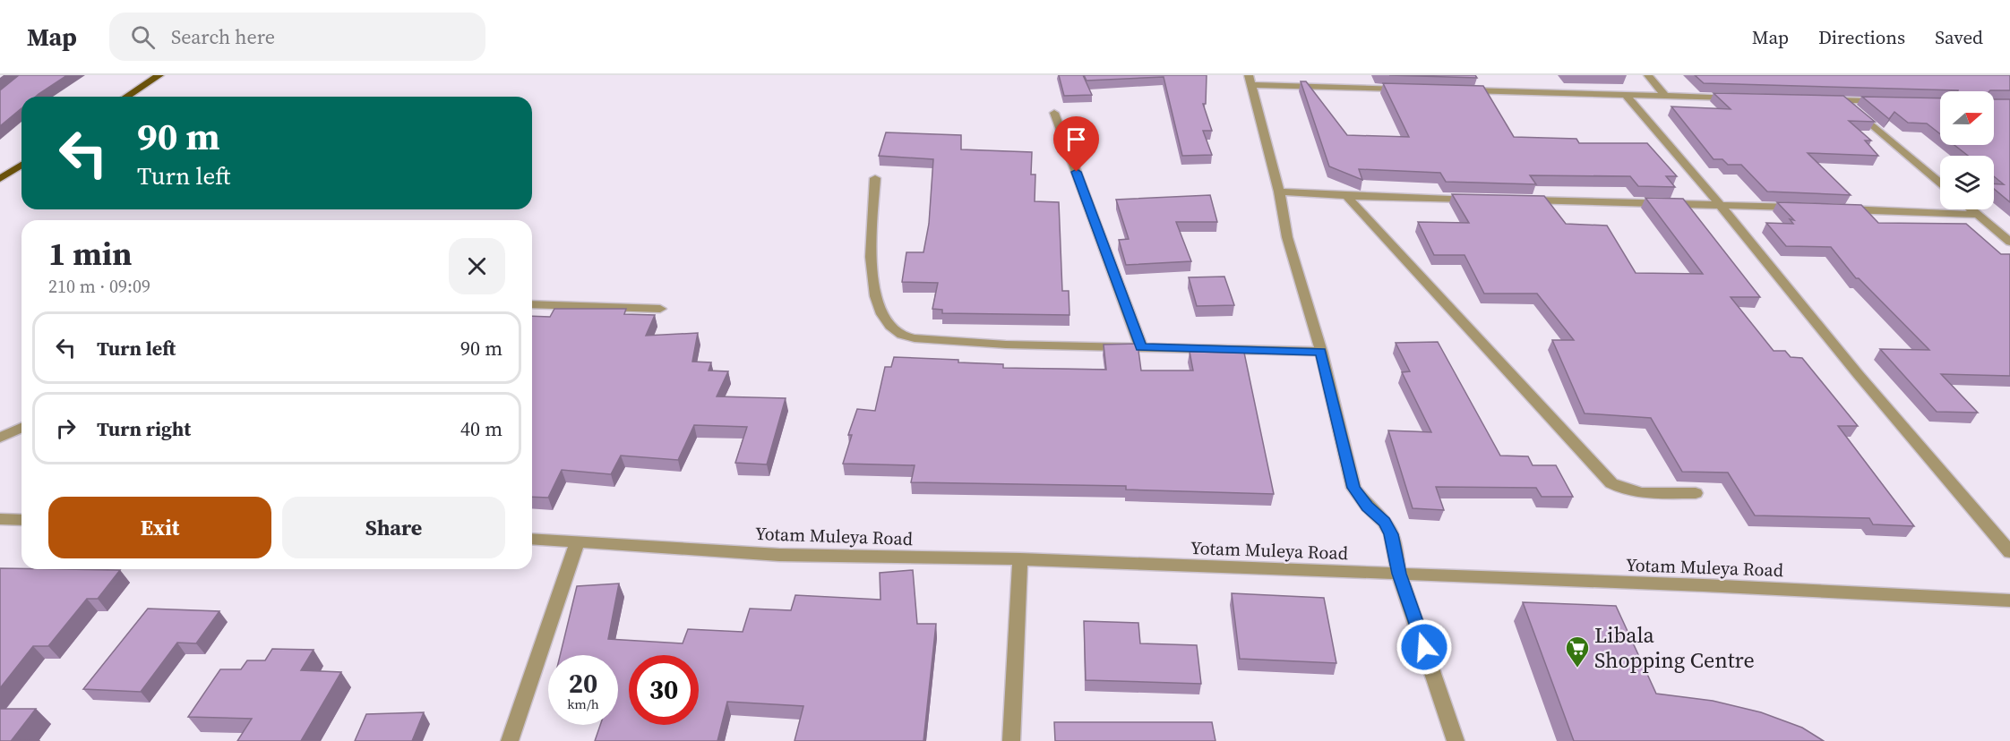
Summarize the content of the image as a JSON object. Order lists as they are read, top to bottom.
{
  "streets": {
    "street": ["Yotam Muleya Road"]
  },
  "places": {
    "supermarket": ["Libala Shopping Centre"]
  },
  "north": "right",
  "page": {
    "header": "Map",
    "search": "Search here",
    "nav": ["Map", "Directions", "Saved"],
    "turn": ["90 m", "Turn left"],
    "heading": ["1 min", "210 m · 09:09"],
    "list": [
      {
        "name": "Turn left",
        "value": "90 m"
      },
      {
        "name": "Turn right",
        "value": "40 m"
      }
    ],
    "buttons": ["Exit", "Share"],
    "speed": "20 km/h",
    "limit": "30"
  }
}
